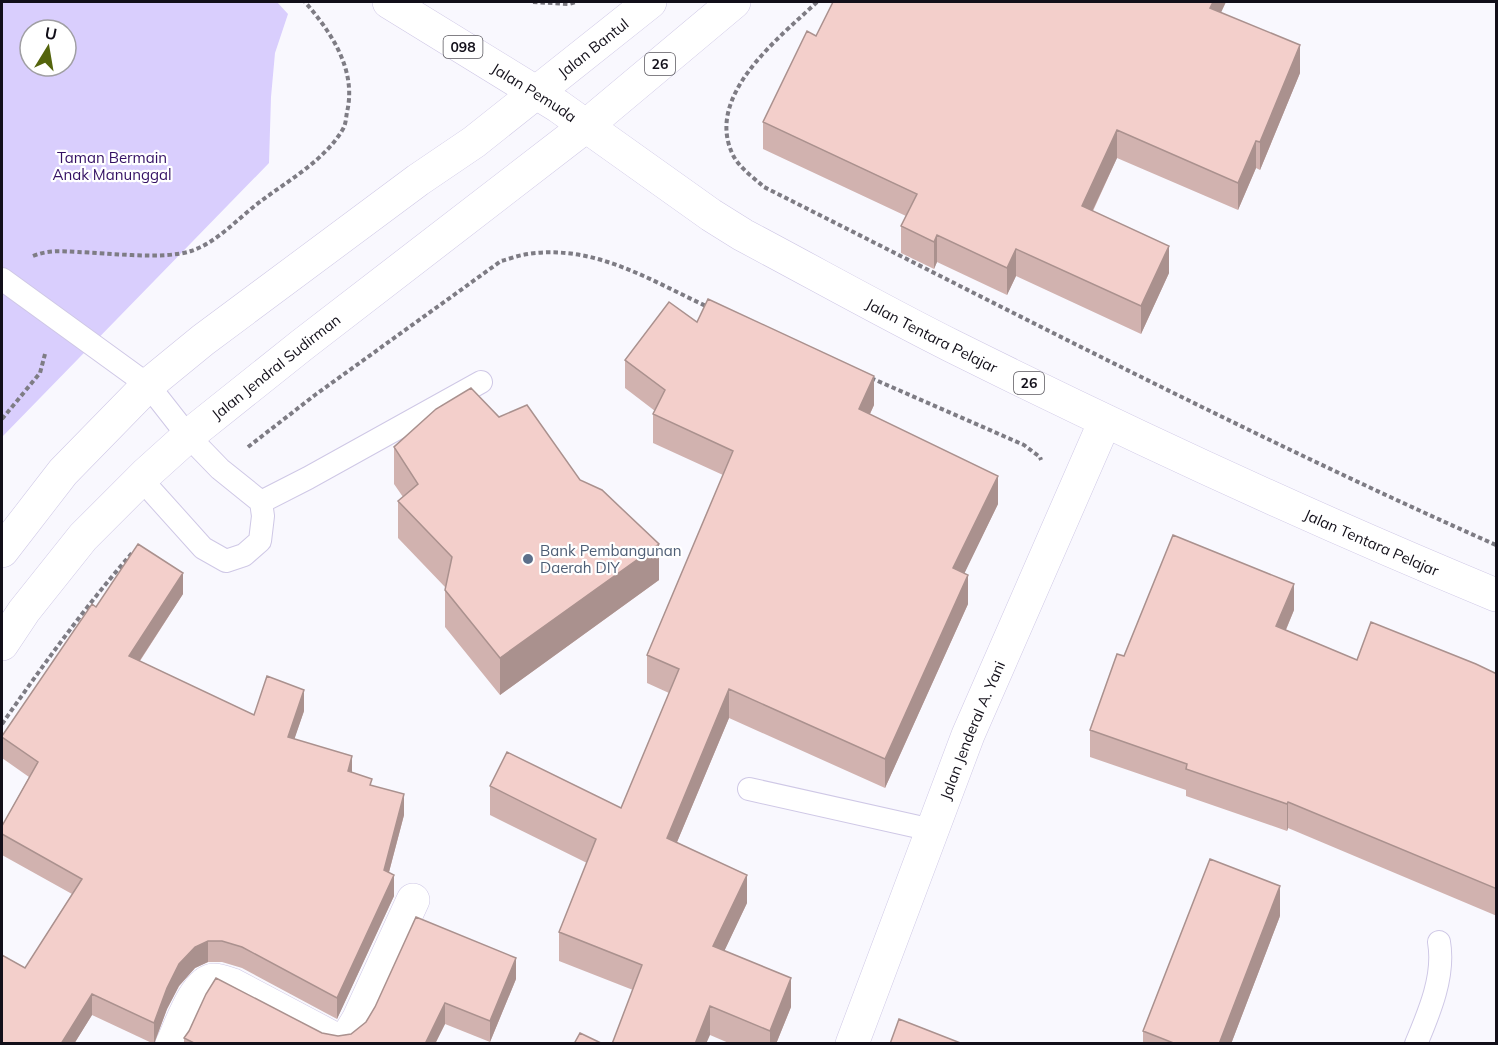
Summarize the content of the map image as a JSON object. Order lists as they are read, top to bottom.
{
  "streets": {
    "main road": [
      "098",
      "Jalan Bantul",
      "26",
      "Jalan Pemuda",
      "Jalan Tentara Pelajar",
      "Jalan Jendral Sudirman",
      "Jalan Jenderal A. Yani"
    ]
  },
  "crossings": [
    ["Jalan Bantul", "Jalan Pemuda"],
    ["26", "Jalan Pemuda"],
    ["26", "Jalan Tentara Pelajar"],
    ["26", "Jalan Jendral Sudirman"],
    ["Jalan Pemuda", "Jalan Tentara Pelajar"],
    ["Jalan Pemuda", "Jalan Jendral Sudirman"],
    ["Jalan Tentara Pelajar", "Jalan Jendral Sudirman"],
    ["Jalan Tentara Pelajar", "Jalan Jenderal A. Yani"]
  ],
  "parks": ["Taman Bermain Anak Manunggal"],
  "places": ["Bank Pembangunan Daerah DIY"],
  "north": "top"
}
